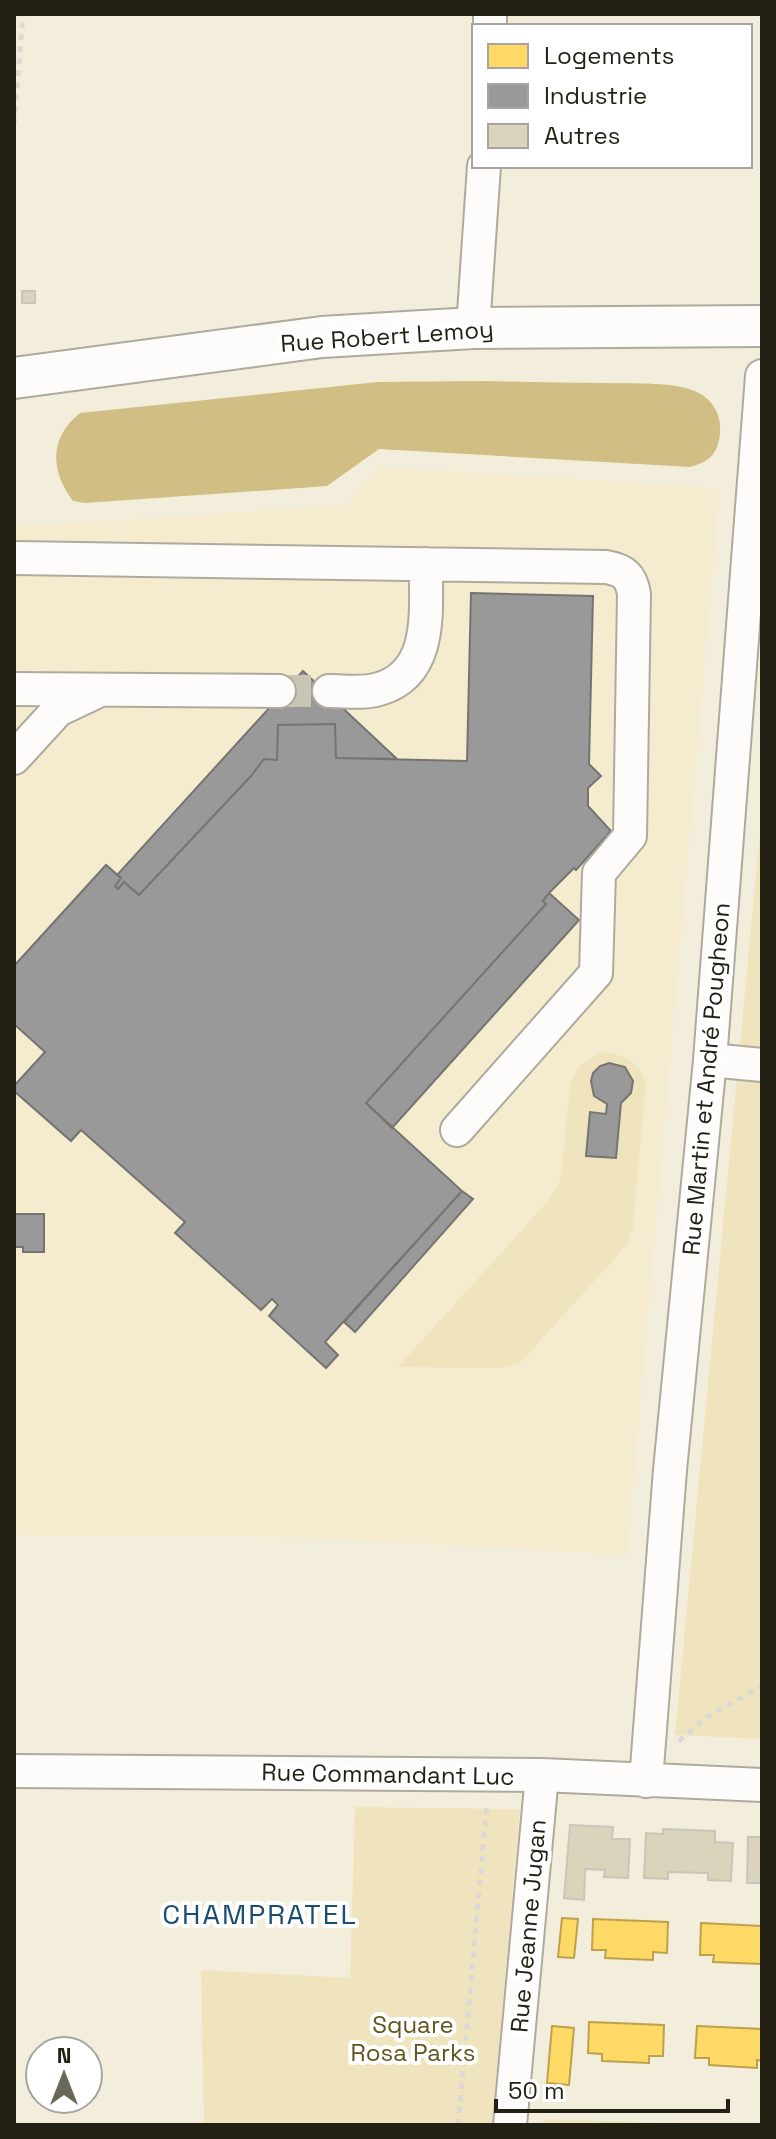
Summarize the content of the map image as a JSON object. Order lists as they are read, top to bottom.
{
  "streets": {
    "main road": ["Rue Robert Lemoy"],
    "street": ["Rue Martin et André Pougheon", "Rue Commandant Luc", "Rue Jeanne Jugan"]
  },
  "crossings": [
    ["Rue Martin et André Pougheon", "Rue Commandant Luc"],
    ["Rue Commandant Luc", "Rue Jeanne Jugan"]
  ],
  "districts": ["CHAMPRATEL"],
  "parks": ["Square Rosa Parks"],
  "legend": ["Logements", "Industrie", "Autres"],
  "scale_bar": "50 m",
  "north": "top"
}
